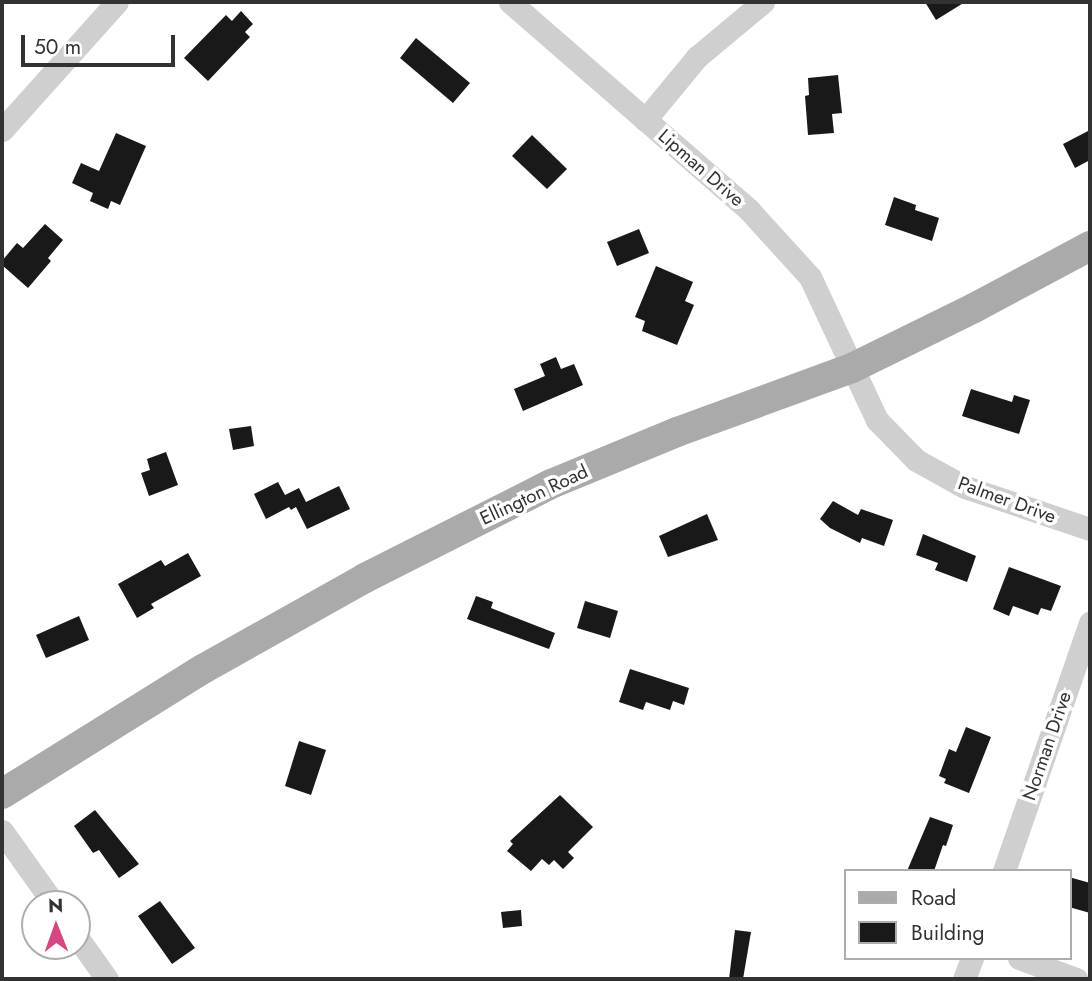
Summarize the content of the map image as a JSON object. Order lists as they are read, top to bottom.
{
  "streets": {
    "main road": ["Ellington Road"],
    "street": ["Lipman Drive", "Palmer Drive", "Norman Drive"]
  },
  "crossings": [
    ["Lipman Drive", "Ellington Road"],
    ["Lipman Drive", "Palmer Drive"],
    ["Ellington Road", "Palmer Drive"]
  ],
  "legend": ["Road", "Building"],
  "scale_bar": "50 m",
  "north": "top"
}
